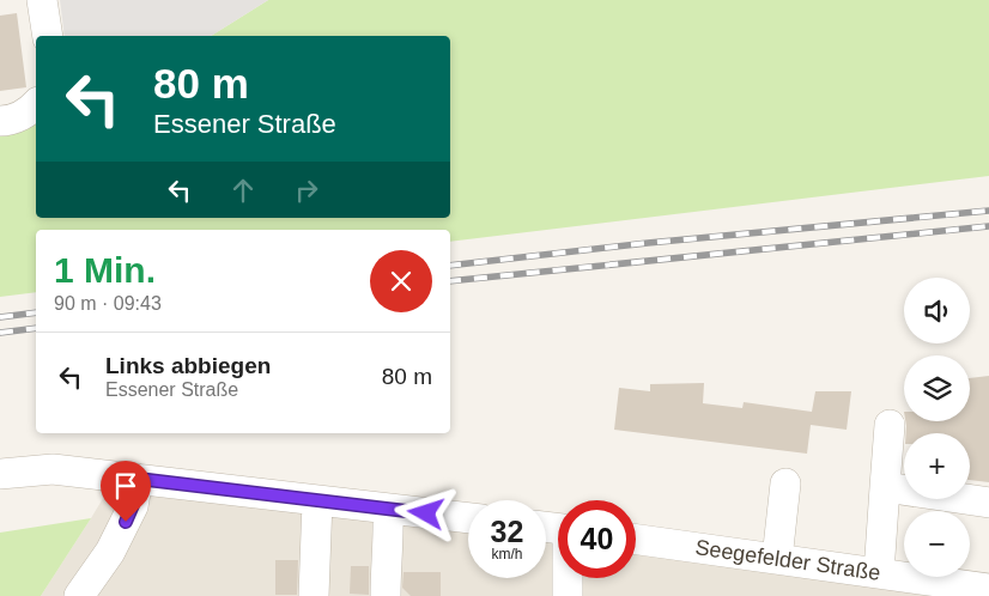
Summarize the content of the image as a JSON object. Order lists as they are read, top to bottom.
{
  "streets": {
    "street": ["Seegefelder Straße"]
  },
  "page": {
    "turn": ["80 m", "Essener Straße"],
    "heading": ["1 Min.", "90 m · 09:43"],
    "map_buttons": ["+", "−"],
    "list": [
      {
        "name": "Links abbiegen",
        "note": "Essener Straße",
        "value": "80 m"
      }
    ],
    "speed": "32 km/h",
    "limit": "40"
  }
}
